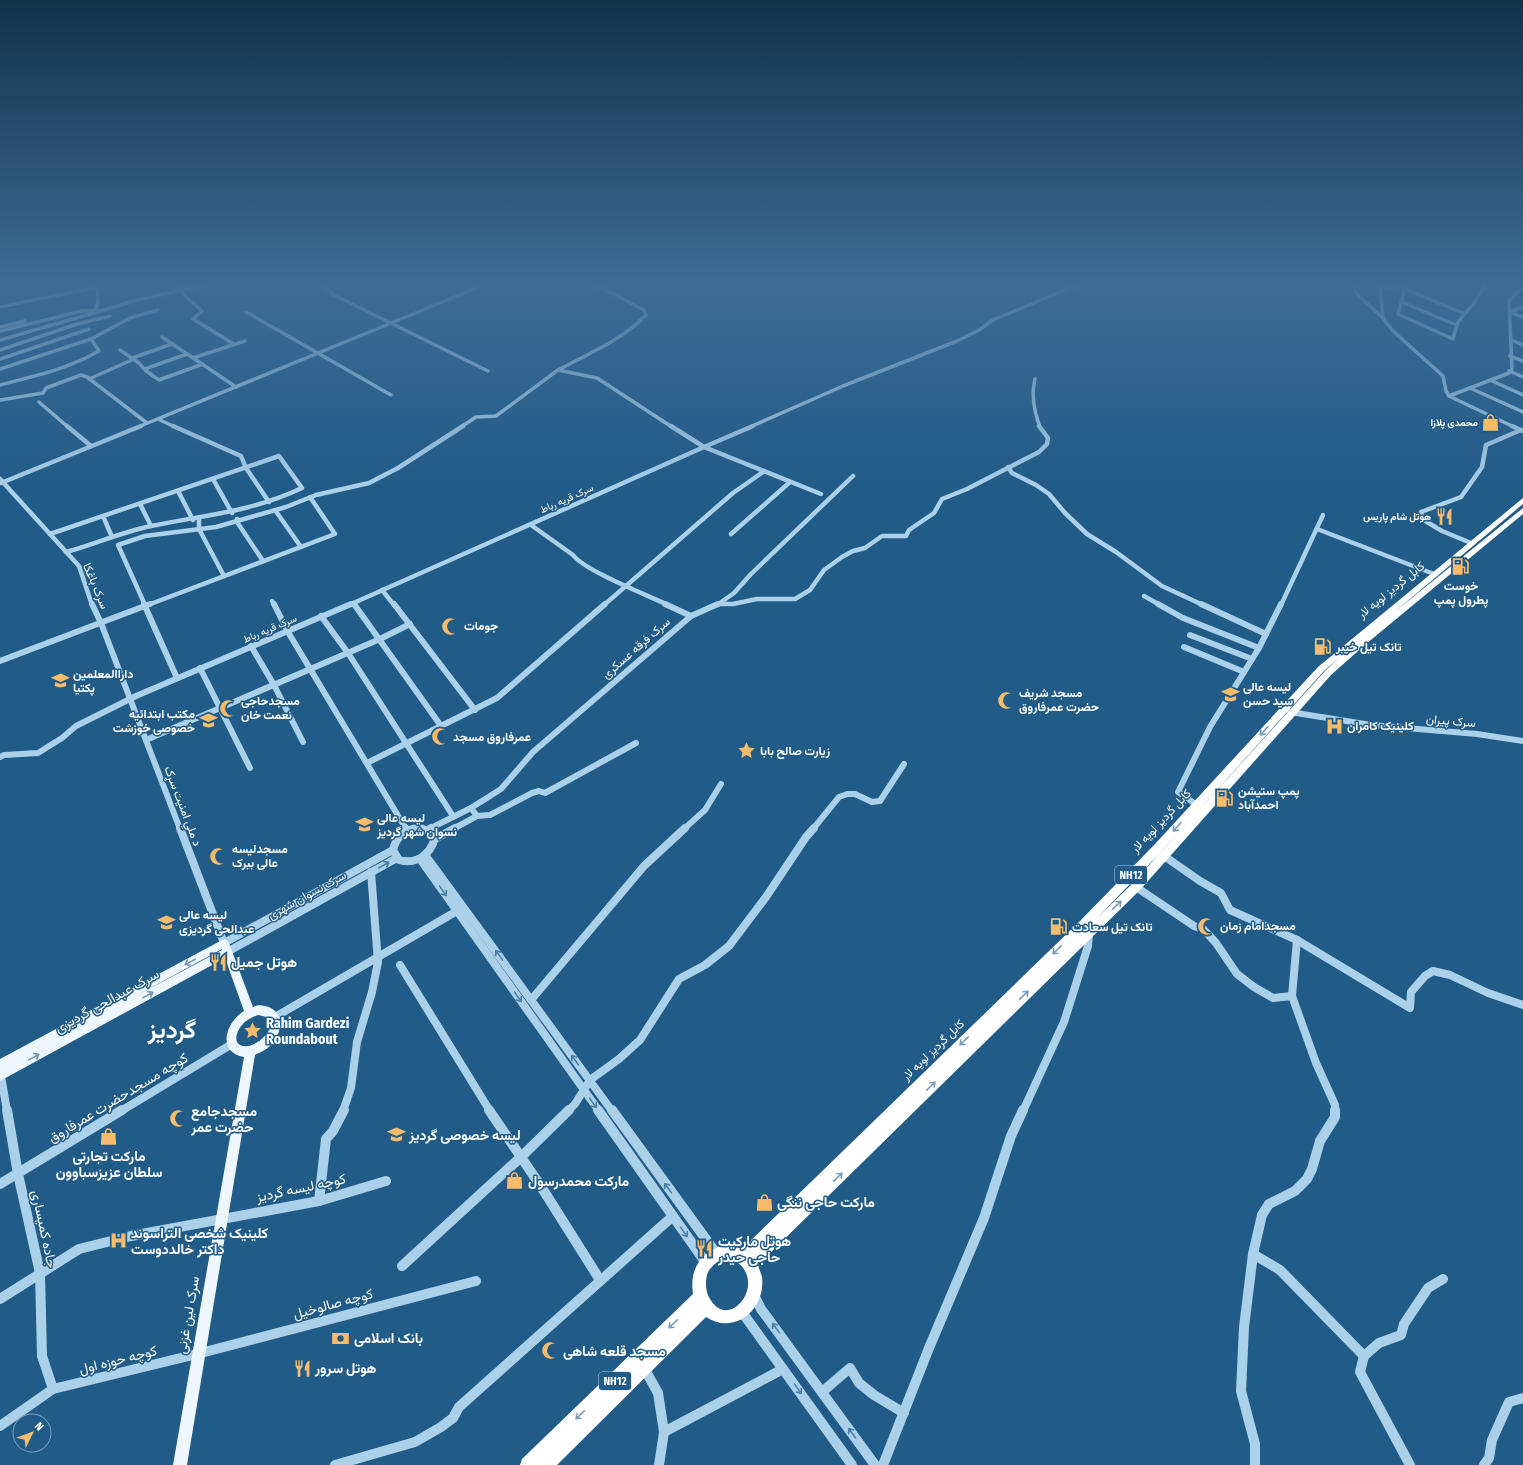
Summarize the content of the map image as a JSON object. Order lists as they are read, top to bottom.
{
  "streets": {
    "highway": ["کابل گردیز لویه لار", "NH12"],
    "main road": ["سرک عبدالحی گردیزی", "سرک لین غزنی"],
    "street": [
      "سرک قریه رباط",
      "سرک باغکا",
      "سرک فرقه عسکری",
      "سرک پیران",
      "د ملي امنیت سړک",
      "سرک نسوان شهری",
      "کوچه مسجدحضرت عمرفاروق",
      "کوچه لیسه گردیز",
      "جاده کمیساری",
      "کوچه صالوخیل",
      "کوچه حوزه اول"
    ]
  },
  "crossings": [
    ["سرک قریه رباط", "سرک باغکا"],
    ["سرک قریه رباط", "د ملي امنیت سړک"],
    ["سرک باغکا", "د ملي امنیت سړک"],
    ["کابل گردیز لویه لار", "سرک پیران"],
    ["کابل گردیز لویه لار", "NH12"],
    ["سرک فرقه عسکری", "سرک نسوان شهری"],
    ["د ملي امنیت سړک", "سرک نسوان شهری"],
    ["د ملي امنیت سړک", "سرک عبدالحی گردیزی"],
    ["سرک نسوان شهری", "سرک عبدالحی گردیزی"],
    ["سرک عبدالحی گردیزی", "جاده کمیساری"],
    ["کوچه مسجدحضرت عمرفاروق", "جاده کمیساری"],
    ["کوچه مسجدحضرت عمرفاروق", "سرک لین غزنی"],
    ["کوچه لیسه گردیز", "جاده کمیساری"],
    ["کوچه لیسه گردیز", "سرک لین غزنی"],
    ["جاده کمیساری", "کوچه حوزه اول"],
    ["کوچه صالوخیل", "سرک لین غزنی"],
    ["کوچه صالوخیل", "کوچه حوزه اول"],
    ["سرک لین غزنی", "کوچه حوزه اول"]
  ],
  "districts": ["گردیز"],
  "places": {
    "shop": [
      "محمدی پلازا",
      "مارکت تجارتی سلطان عزیزسباوون",
      "مارکت محمدرسول",
      "مارکت حاجی ننگی"
    ],
    "restaurant": [
      "هوتل شام پاریس",
      "هوتل جمیل",
      "هوتل مارکیت حاجی حیدر",
      "هوتل سرور"
    ],
    "fuel station": [
      "خوست پطرول پمپ",
      "تانک تیل خیبر",
      "پمپ ستیشن احمدآباد",
      "تانک تیل سعادت"
    ],
    "mosque": [
      "جومات",
      "مسجد شریف حضرت عمرفاروق",
      "مسجدحاجی نعمت خان",
      "عمرفاروق مسجد",
      "مسجدلیسه عالی ببرک",
      "مسجدامام زمان",
      "مسجدجامع حضرت عمر",
      "مسجد قلعه شاهی"
    ],
    "school or university": [
      "داراالمعلمین پکتیا",
      "لیسه عالی سید حسن",
      "مکتب ابتدائیه خصوصی خوزشت",
      "لیسه عالی نسوان شهر گردیز",
      "لیسه عالی عبدالحی گردیزی",
      "لیسه خصوصی گردیز"
    ],
    "hospital": ["کلینیک کامران", "کلینیک شخصی التراسوند داکتر خالددوست"],
    "place": ["زیارت صالح بابا", "Rahim Gardezi Roundabout"],
    "bank": ["بانک اسلامی"]
  },
  "north": "top right"
}
